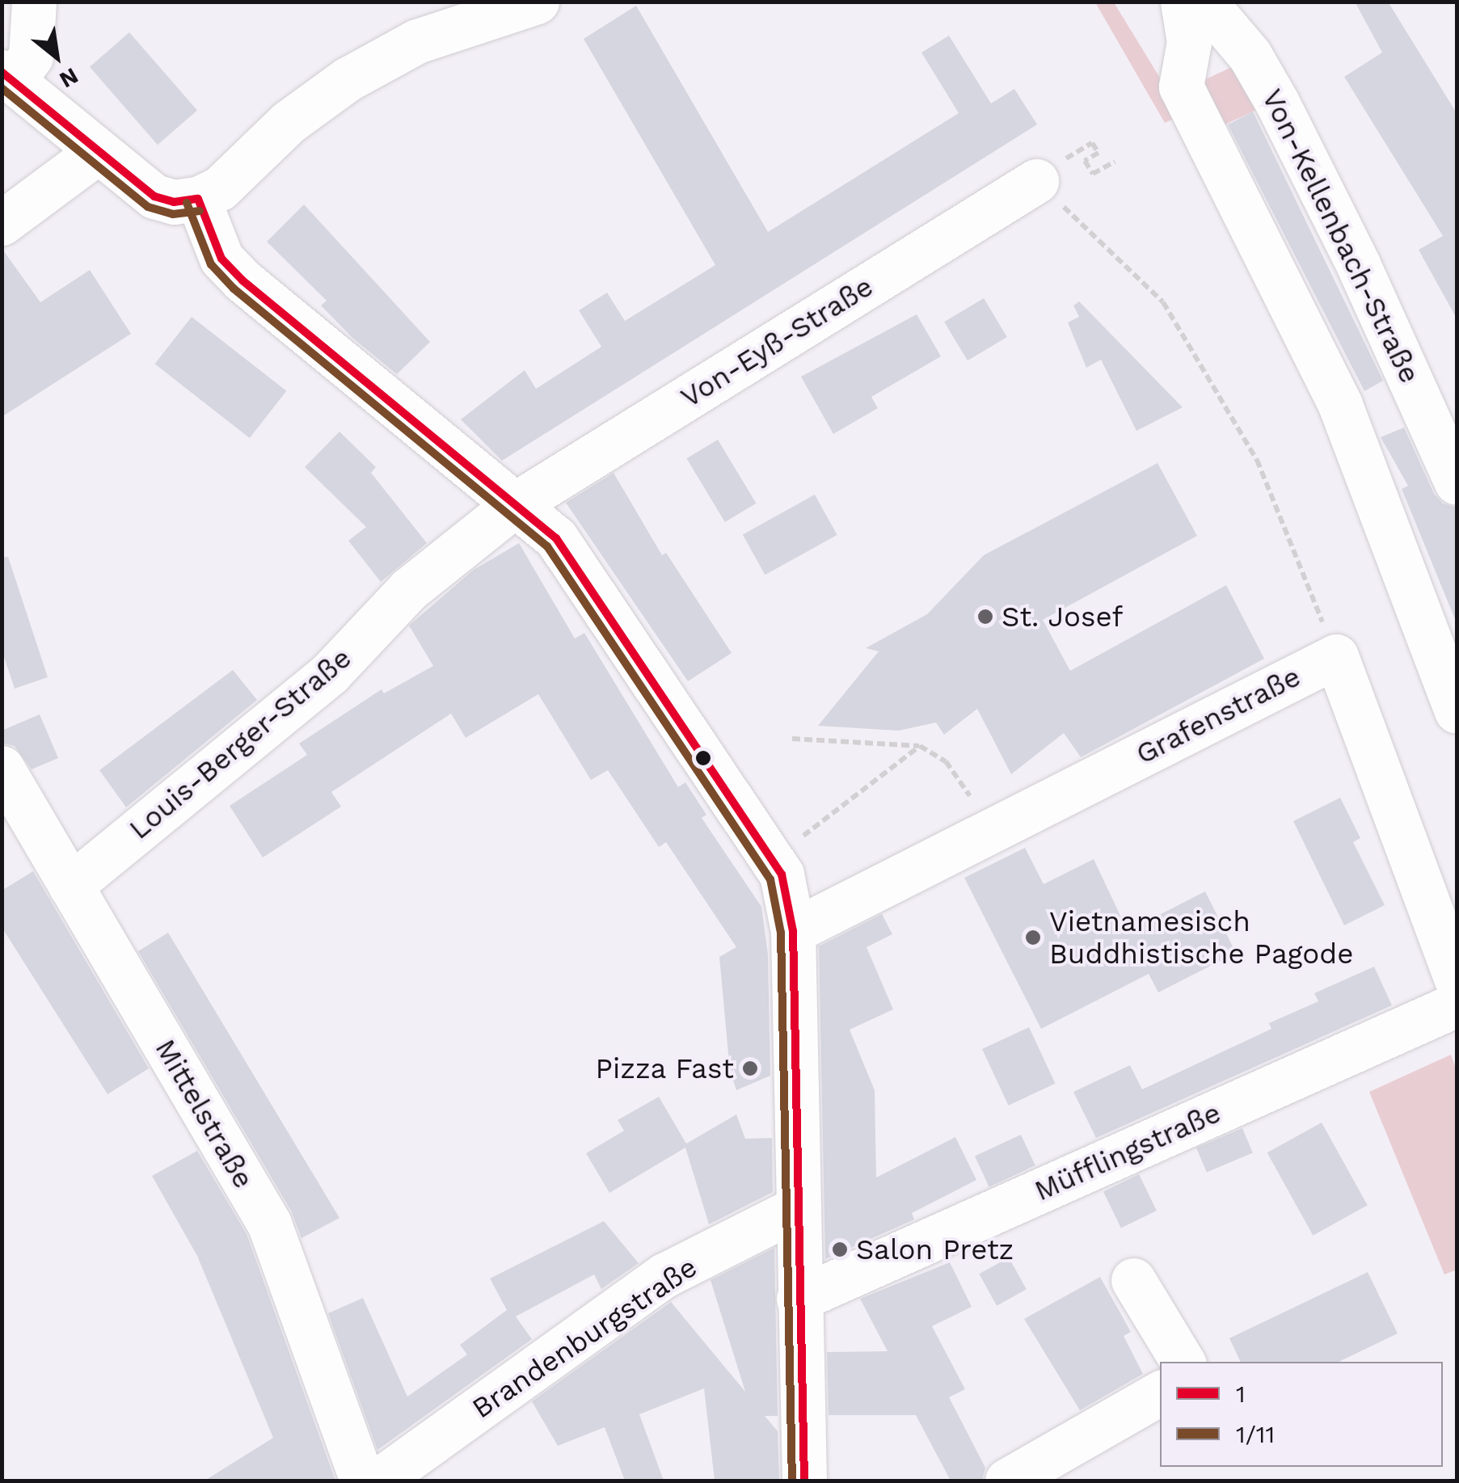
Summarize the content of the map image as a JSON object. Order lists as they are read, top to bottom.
{
  "streets": {
    "street": [
      "Von-Kellenbach-Straße",
      "Von-Eyß-Straße",
      "Grafenstraße",
      "Louis-Berger-Straße",
      "Mittelstraße",
      "Müfflingstraße",
      "Brandenburgstraße"
    ]
  },
  "crossings": [
    ["Von-Eyß-Straße", "Louis-Berger-Straße"],
    ["Louis-Berger-Straße", "Mittelstraße"]
  ],
  "places": [
    "St. Josef",
    "Vietnamesisch Buddhistische Pagode",
    "Pizza Fast",
    "Salon Pretz"
  ],
  "lines": ["transit line 1", "transit line 1/11"],
  "legend": ["1", "1/11"],
  "north": "bottom right"
}
